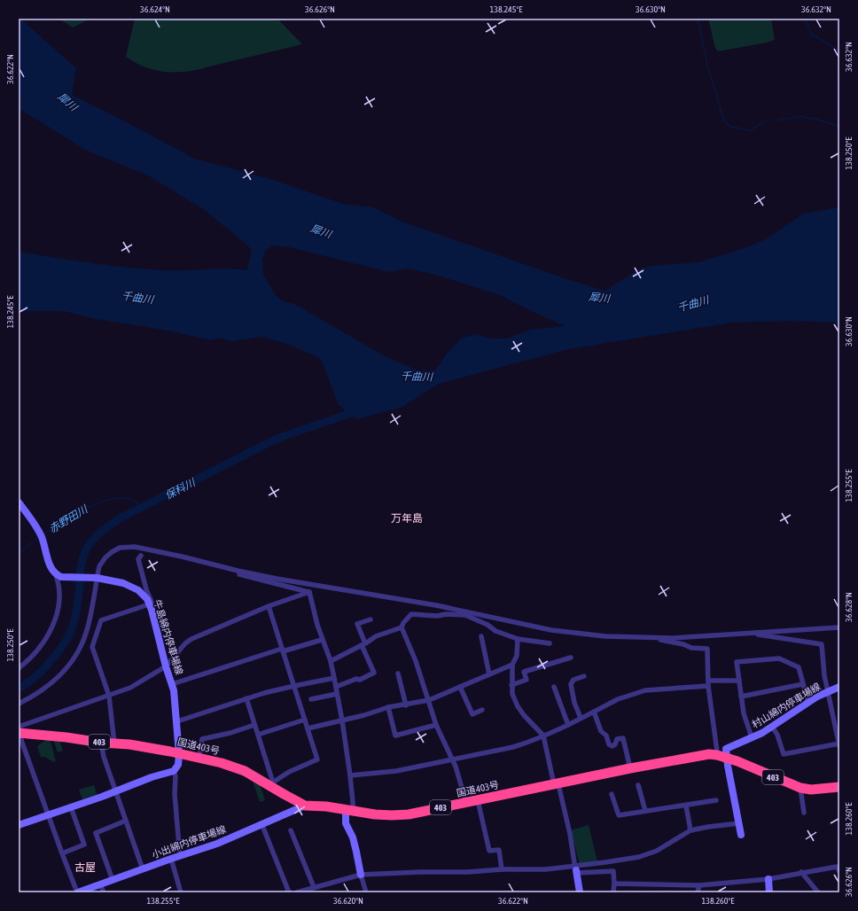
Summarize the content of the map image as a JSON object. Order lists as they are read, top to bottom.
{
  "streets": {
    "highway": ["403", "国道403号"],
    "main road": ["牛島綿内停車場線", "村山綿内停車場線", "小出綿内停車場線"]
  },
  "crossings": [
    ["牛島綿内停車場線", "国道403号"],
    ["村山綿内停車場線", "国道403号"],
    ["国道403号", "小出綿内停車場線"]
  ],
  "districts": ["万年島", "古屋"],
  "water": [
    "犀川",
    "千曲川",
    "保科川",
    "赤野田川"
  ],
  "coordinates": [
    "36.624°N",
    "36.626°N",
    "138.245°E",
    "36.630°N",
    "36.632°N",
    "36.622°N",
    "138.250°E",
    "138.255°E",
    "36.628°N",
    "138.260°E",
    "36.620°N"
  ]
}
